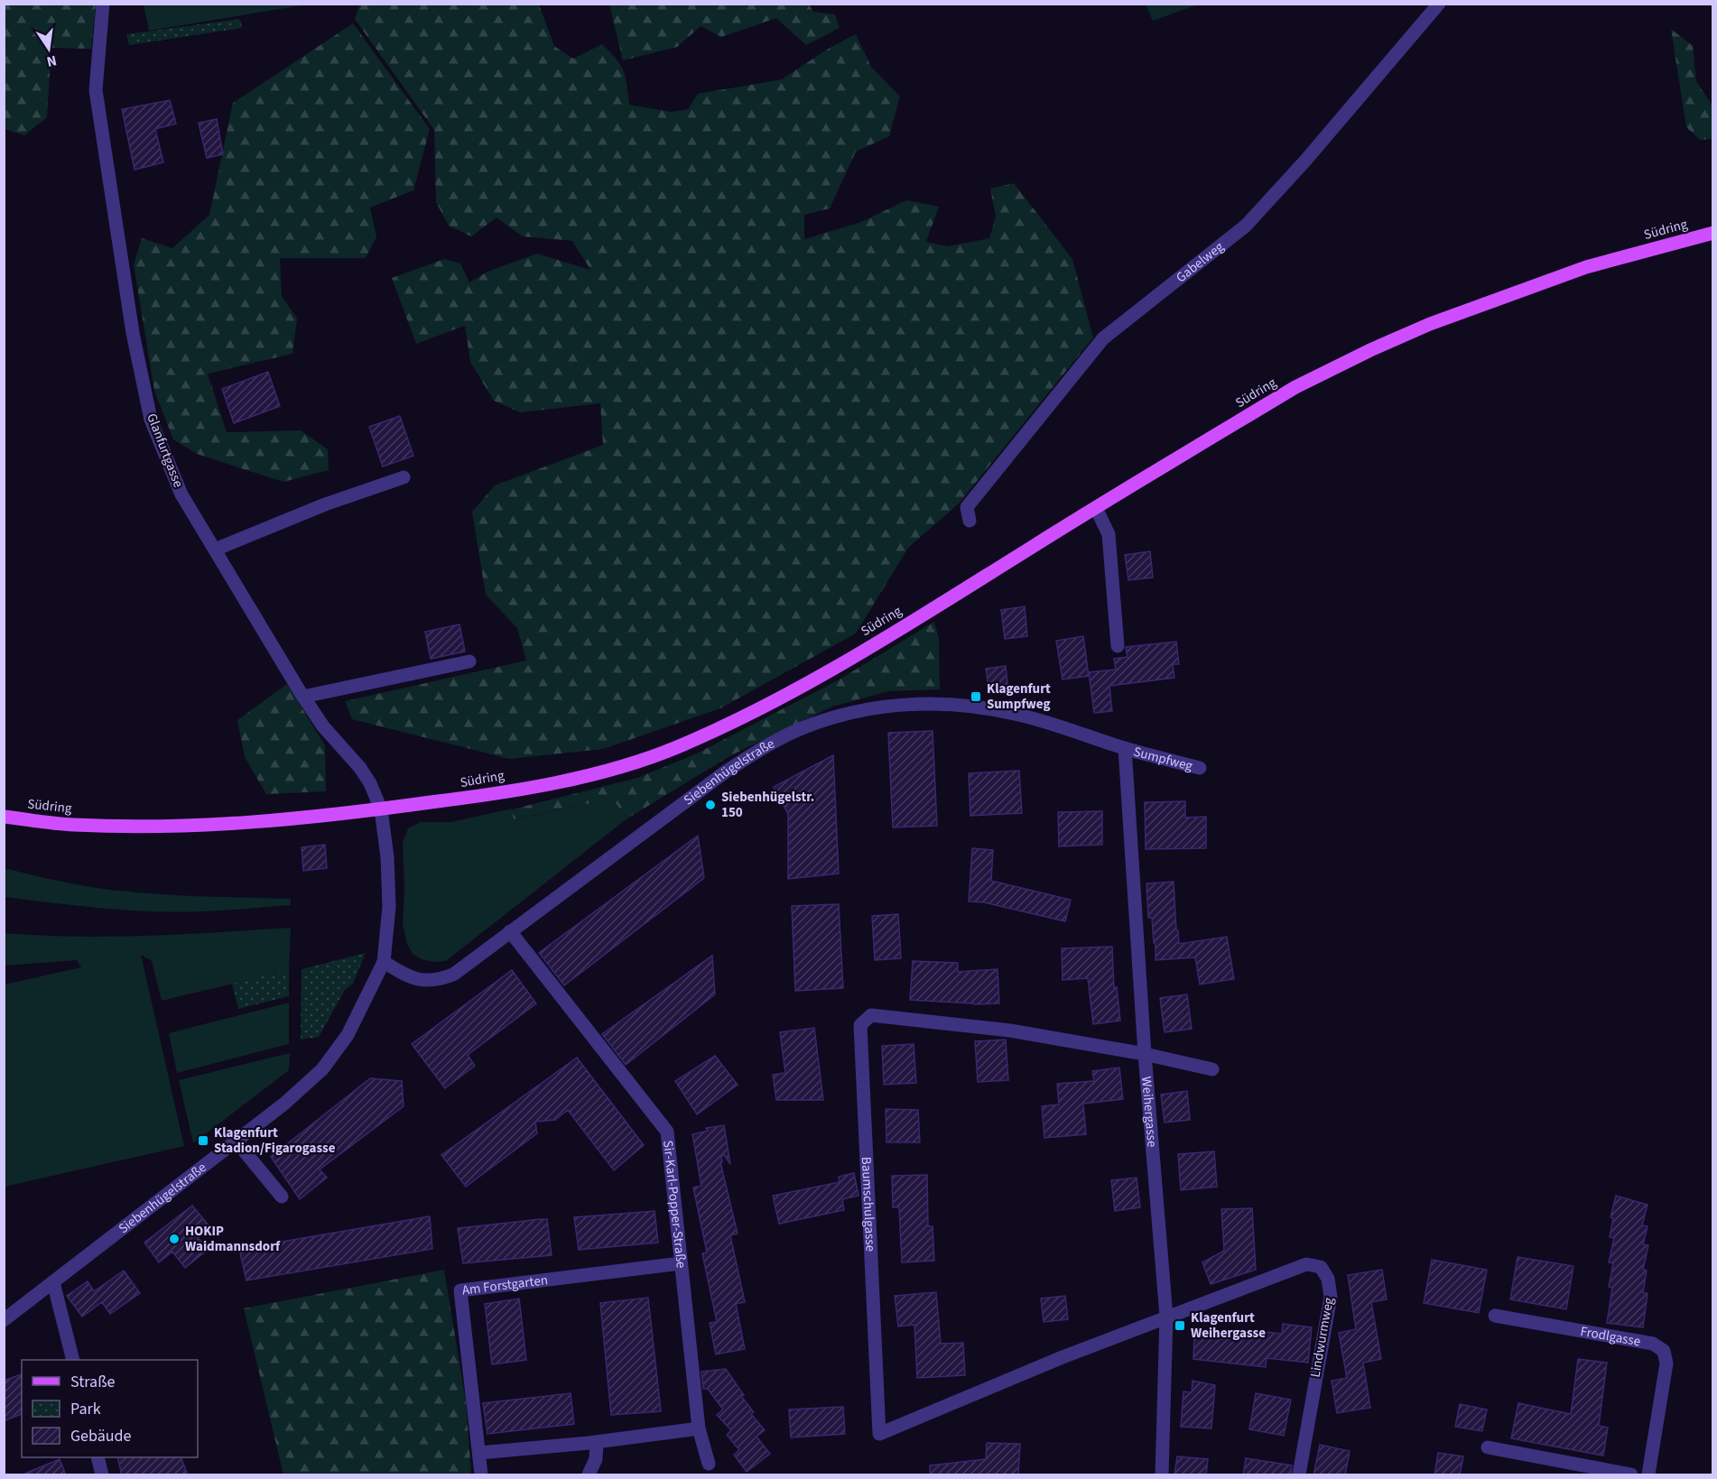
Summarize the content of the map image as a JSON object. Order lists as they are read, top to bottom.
{
  "streets": {
    "main road": ["Südring"],
    "street": [
      "Gabelweg",
      "Glanfurtgasse",
      "Sumpfweg",
      "Siebenhügelstraße",
      "Weihergasse",
      "Sir-Karl-Popper-Straße",
      "Baumschulgasse",
      "Am Forstgarten",
      "Frodlgasse",
      "Lindwurmweg"
    ]
  },
  "crossings": [
    ["Südring", "Glanfurtgasse"],
    ["Südring", "Siebenhügelstraße"],
    ["Glanfurtgasse", "Siebenhügelstraße"],
    ["Sumpfweg", "Siebenhügelstraße"],
    ["Sumpfweg", "Weihergasse"],
    ["Siebenhügelstraße", "Weihergasse"],
    ["Siebenhügelstraße", "Sir-Karl-Popper-Straße"],
    ["Weihergasse", "Baumschulgasse"],
    ["Weihergasse", "Lindwurmweg"],
    ["Sir-Karl-Popper-Straße", "Am Forstgarten"],
    ["Baumschulgasse", "Lindwurmweg"]
  ],
  "places": {
    "transit": ["Klagenfurt Sumpfweg", "Klagenfurt Stadion/Figarogasse", "Klagenfurt Weihergasse"],
    "other": ["Siebenhügelstr. 150", "HOKIP Waidmannsdorf"]
  },
  "legend": ["Straße", "Park", "Gebäude"],
  "north": "bottom"
}
